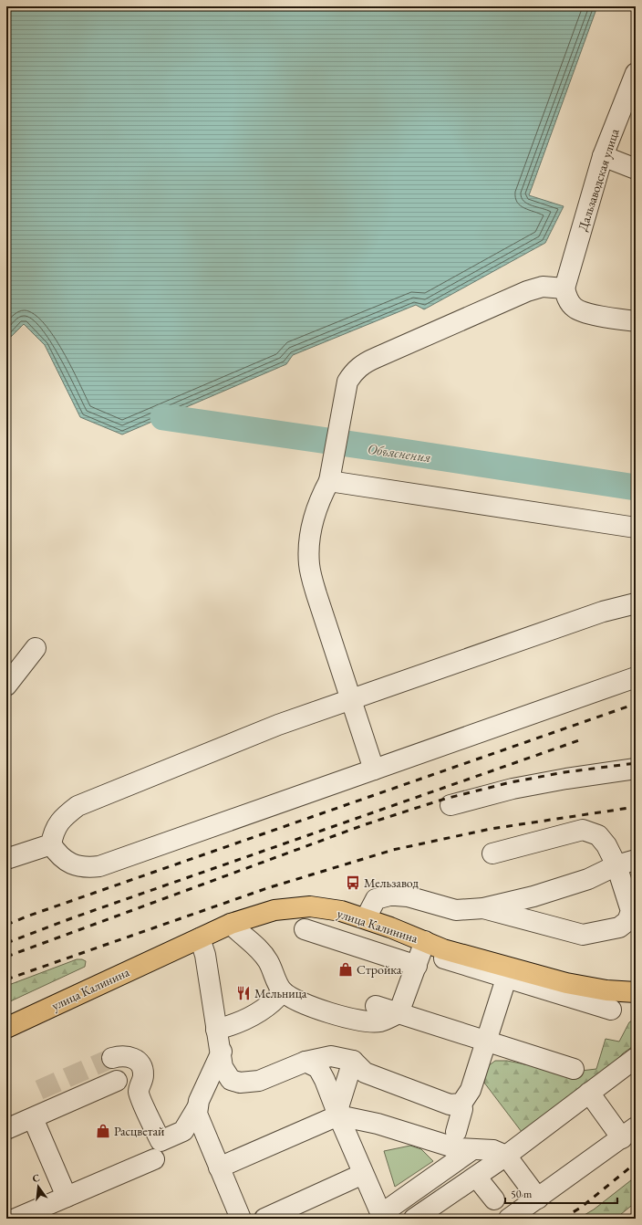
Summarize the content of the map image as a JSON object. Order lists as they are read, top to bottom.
{
  "streets": {
    "main road": ["улица Калинина"],
    "street": ["Дальзаводская улица"]
  },
  "water": ["Объяснения"],
  "places": {
    "bus stop": ["Мельзавод"],
    "shop": ["Стройка", "Расцветай"],
    "restaurant": ["Мельница"]
  },
  "scale_bar": "50 m",
  "north": "top"
}
